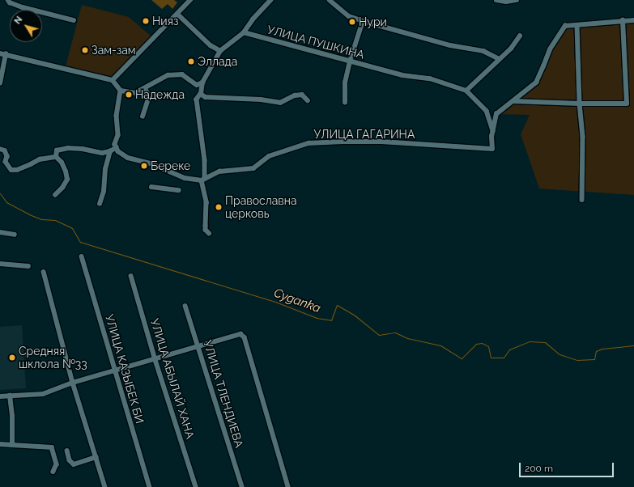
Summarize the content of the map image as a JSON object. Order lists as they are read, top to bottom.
{
  "streets": {
    "street": [
      "УЛИЦА ПУШКИНА",
      "УЛИЦА ГАГАРИНА",
      "УЛИЦА КАЗЫБЕК БИ",
      "УЛИЦА АБЫЛАЙ ХАНА",
      "УЛИЦА ТЛЕНДИЕВА"
    ]
  },
  "crossings": [
    ["УЛИЦА ПУШКИНА", "УЛИЦА ГАГАРИНА"]
  ],
  "water": ["Cyganka"],
  "places": [
    "Нияз",
    "Нури",
    "Зам-зам",
    "Эллада",
    "Надежда",
    "Береке",
    "Православна церковь",
    "Средняя шклола №33"
  ],
  "scale_bar": "200 m",
  "north": "top left"
}
